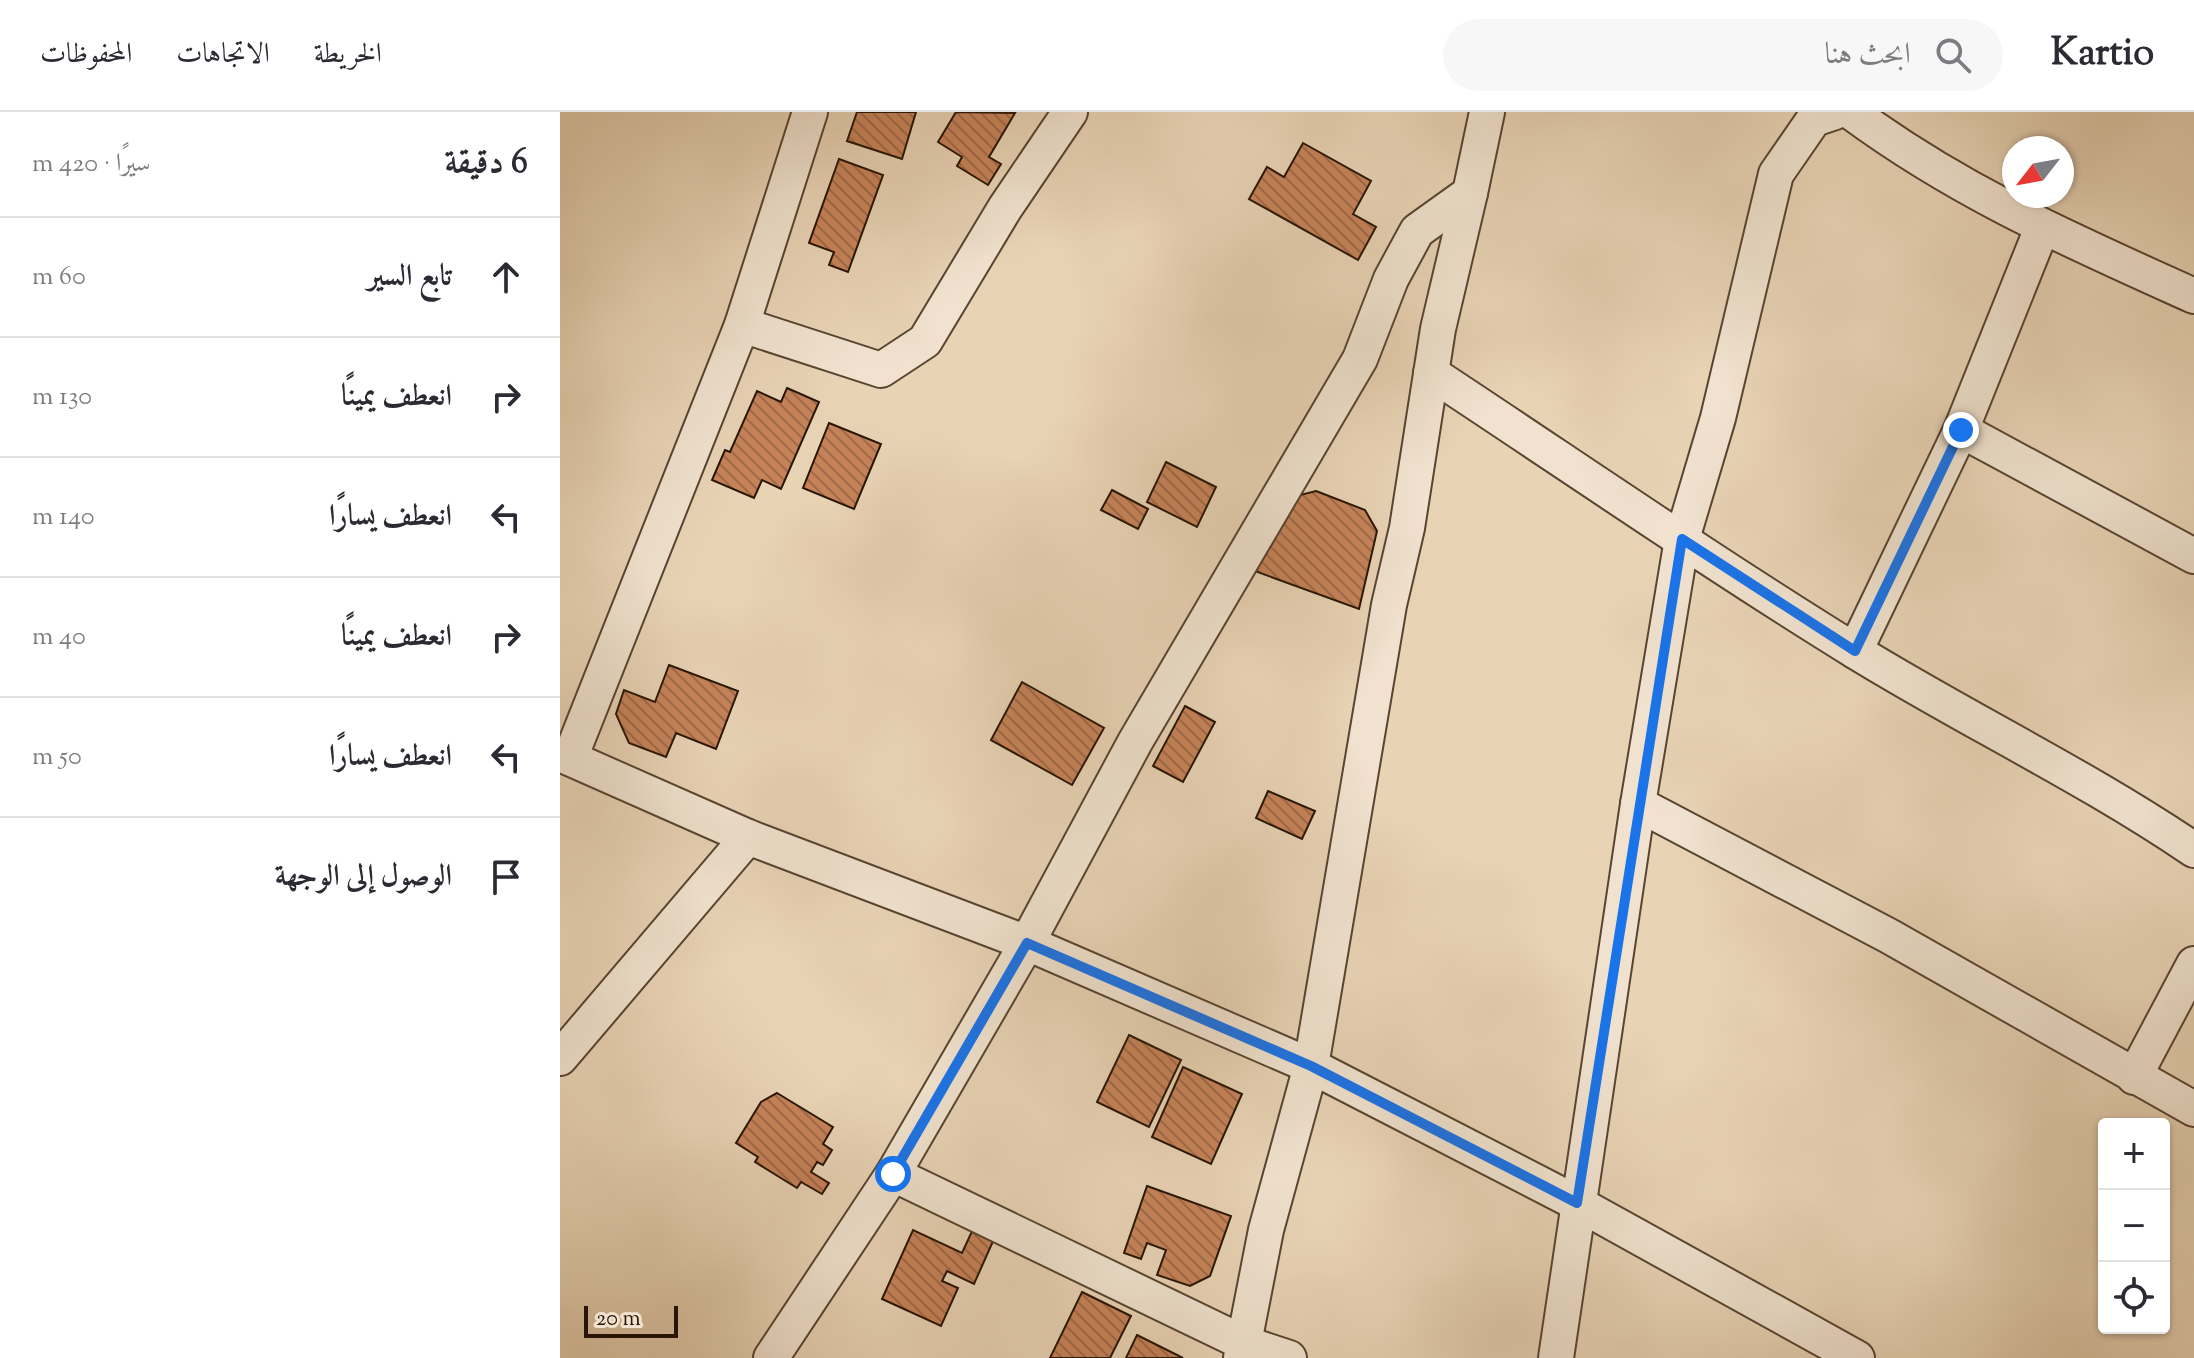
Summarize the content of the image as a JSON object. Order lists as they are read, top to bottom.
{
  "scale_bar": "20 m",
  "north": "bottom left",
  "page": {
    "header": "Kartio",
    "search": "ابحث هنا",
    "nav": ["الخريطة", "الاتجاهات", "المحفوظات"],
    "heading": ["6 دقيقة", "سيرًا · 420 m"],
    "list": [
      ["تابع السير", "60 m"],
      ["انعطف يمينًا", "130 m"],
      ["انعطف يسارًا", "140 m"],
      ["انعطف يمينًا", "40 m"],
      ["انعطف يسارًا", "50 m"],
      "الوصول إلى الوجهة"
    ],
    "map_buttons": ["+", "−"],
    "scale": "20 m"
  }
}
